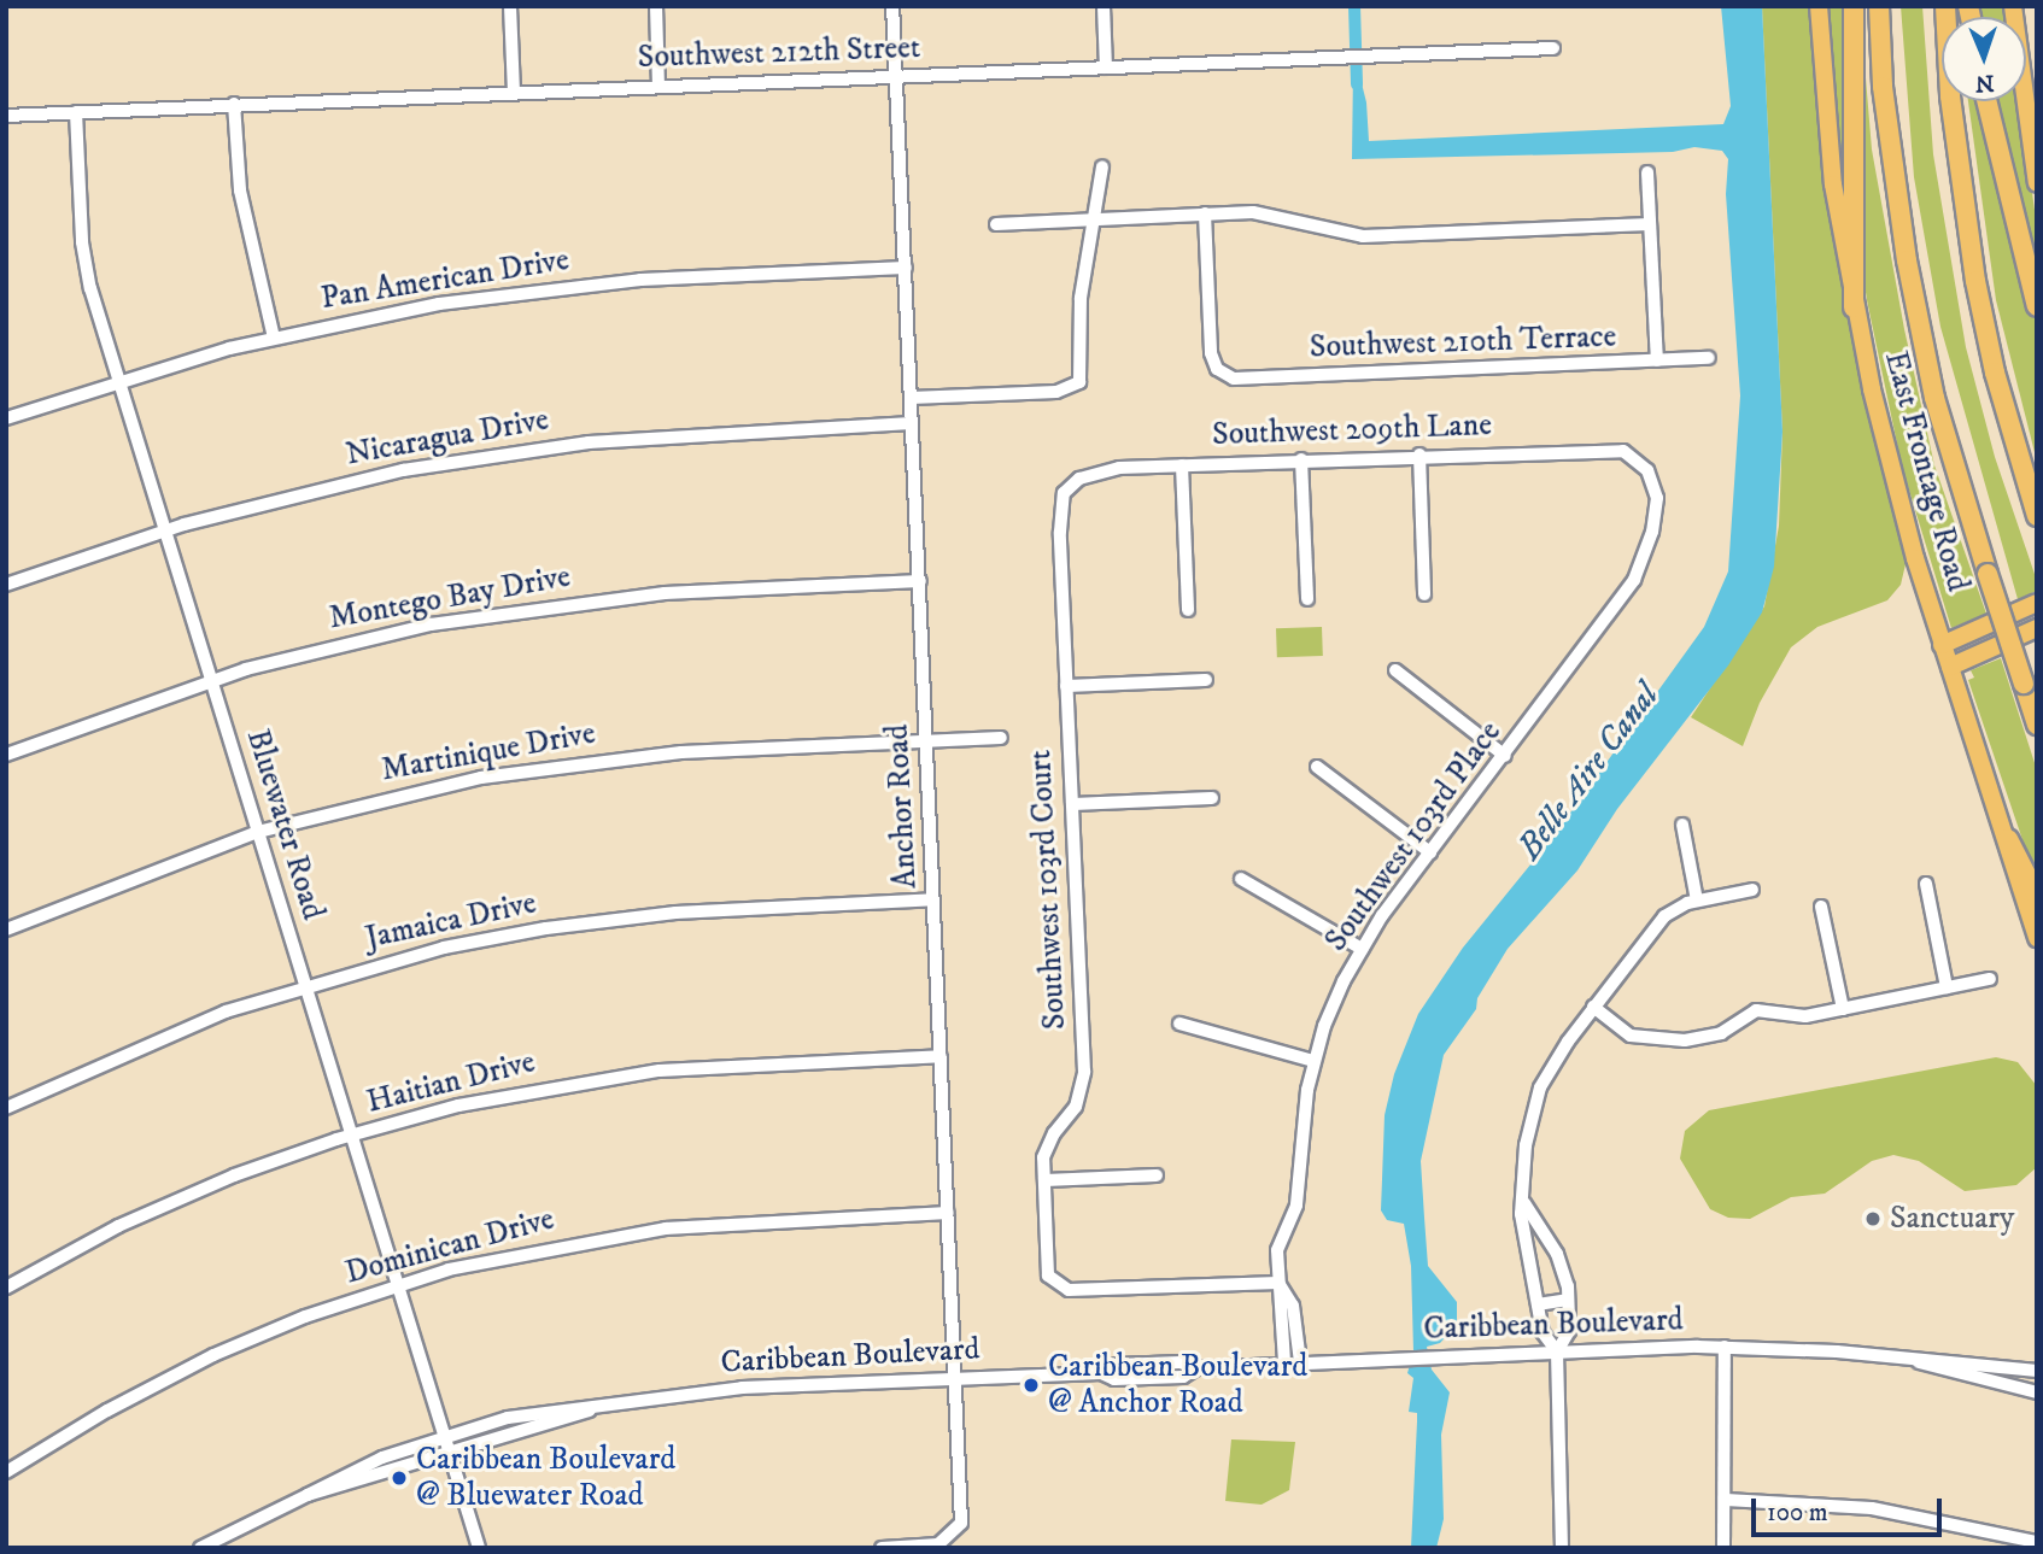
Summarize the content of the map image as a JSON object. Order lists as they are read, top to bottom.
{
  "streets": {
    "main road": ["East Frontage Road"],
    "street": [
      "Southwest 212th Street",
      "Pan American Drive",
      "Southwest 210th Terrace",
      "Southwest 209th Lane",
      "Nicaragua Drive",
      "Montego Bay Drive",
      "Martinique Drive",
      "Anchor Road",
      "Bluewater Road",
      "Southwest 103rd Place",
      "Southwest 103rd Court",
      "Jamaica Drive",
      "Haitian Drive",
      "Dominican Drive",
      "Caribbean Boulevard"
    ]
  },
  "crossings": [
    ["Southwest 212th Street", "Anchor Road"],
    ["Southwest 212th Street", "Bluewater Road"],
    ["Pan American Drive", "Anchor Road"],
    ["Pan American Drive", "Bluewater Road"],
    ["Southwest 209th Lane", "Southwest 103rd Place"],
    ["Southwest 209th Lane", "Southwest 103rd Court"],
    ["Nicaragua Drive", "Anchor Road"],
    ["Nicaragua Drive", "Bluewater Road"],
    ["Montego Bay Drive", "Anchor Road"],
    ["Montego Bay Drive", "Bluewater Road"],
    ["Martinique Drive", "Anchor Road"],
    ["Martinique Drive", "Bluewater Road"],
    ["Anchor Road", "Jamaica Drive"],
    ["Anchor Road", "Haitian Drive"],
    ["Anchor Road", "Dominican Drive"],
    ["Anchor Road", "Caribbean Boulevard"],
    ["Bluewater Road", "Jamaica Drive"],
    ["Bluewater Road", "Haitian Drive"],
    ["Bluewater Road", "Dominican Drive"],
    ["Bluewater Road", "Caribbean Boulevard"],
    ["Southwest 103rd Place", "Southwest 103rd Court"],
    ["Southwest 103rd Place", "Caribbean Boulevard"]
  ],
  "water": ["Belle Aire Canal"],
  "places": ["Sanctuary", "Caribbean Boulevard @ Anchor Road", "Caribbean Boulevard @ Bluewater Road"],
  "scale_bar": "100 m",
  "north": "bottom"
}
